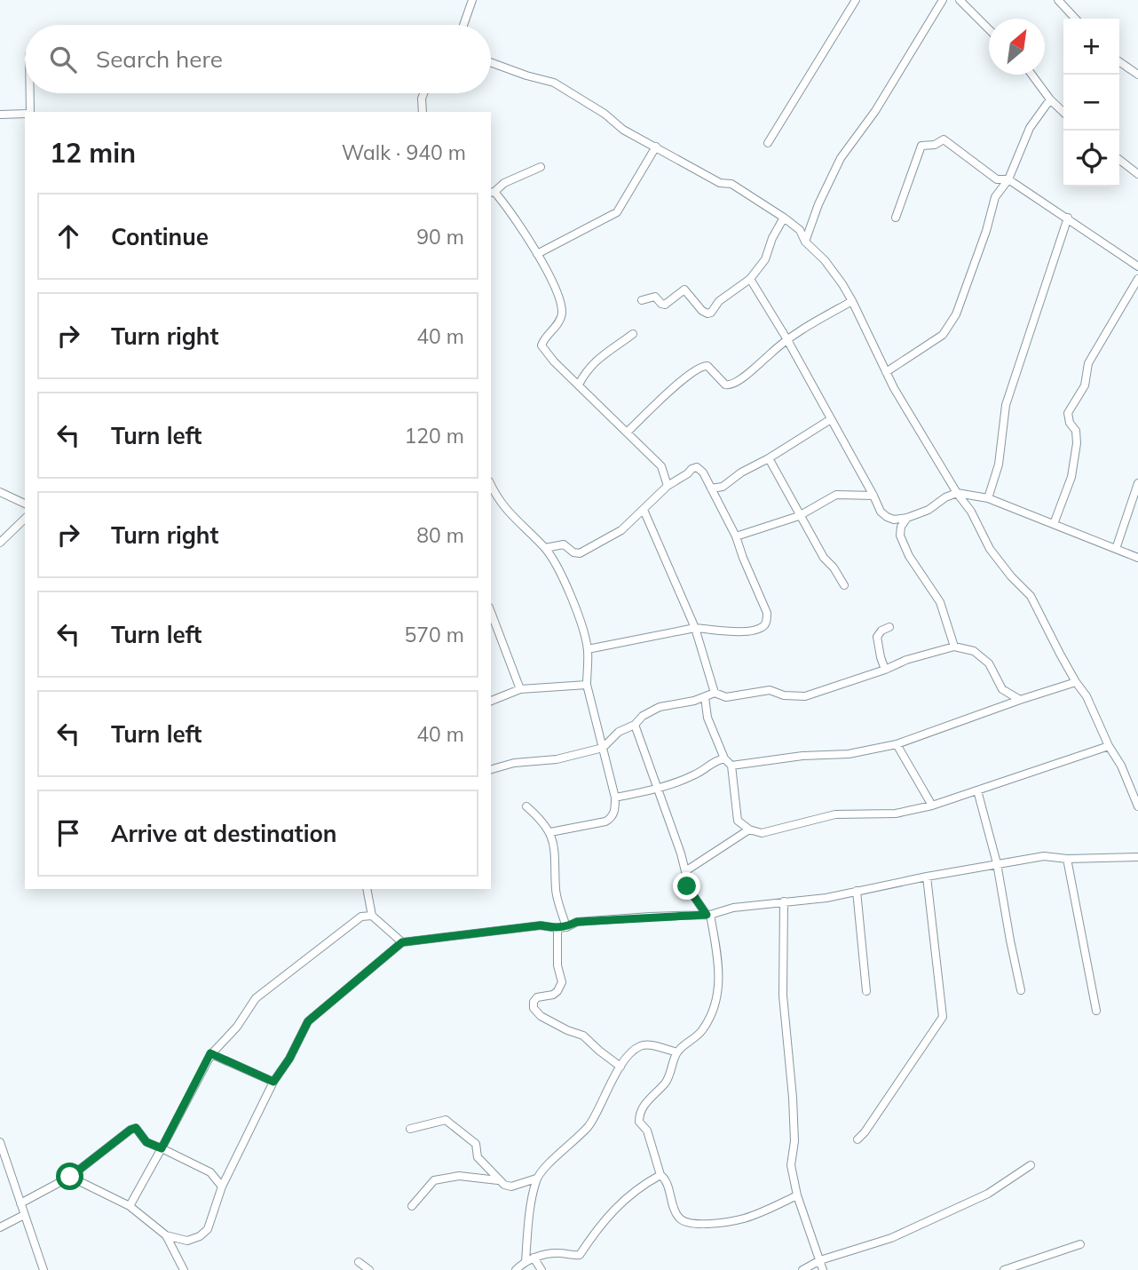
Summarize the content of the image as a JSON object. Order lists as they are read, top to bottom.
{
  "north": "top right",
  "page": {
    "map_buttons": ["+", "−"],
    "search": "Search here",
    "heading": ["12 min", "Walk · 940 m"],
    "list": [
      ["Continue", "90 m"],
      ["Turn right", "40 m"],
      ["Turn left", "120 m"],
      ["Turn right", "80 m"],
      ["Turn left", "570 m"],
      ["Turn left", "40 m"],
      "Arrive at destination"
    ]
  }
}
